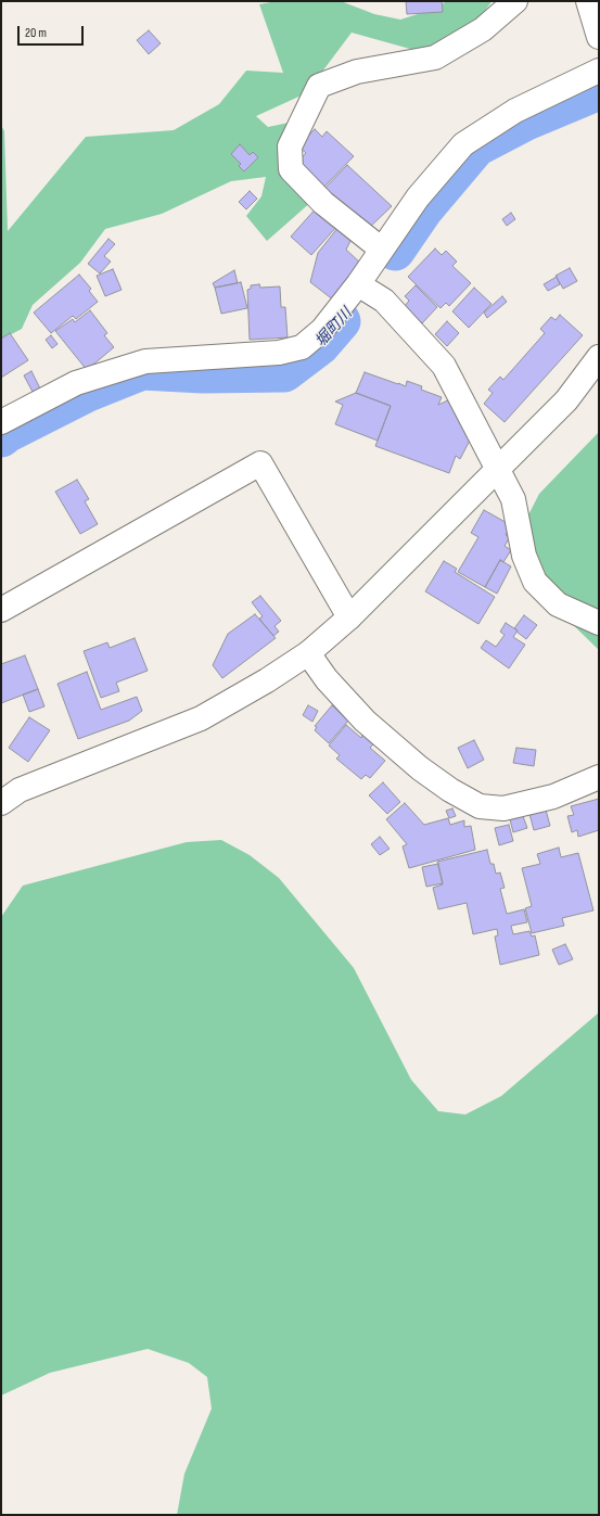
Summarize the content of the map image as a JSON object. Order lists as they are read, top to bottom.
{
  "water": ["堀町川"],
  "scale_bar": "20 m"
}
